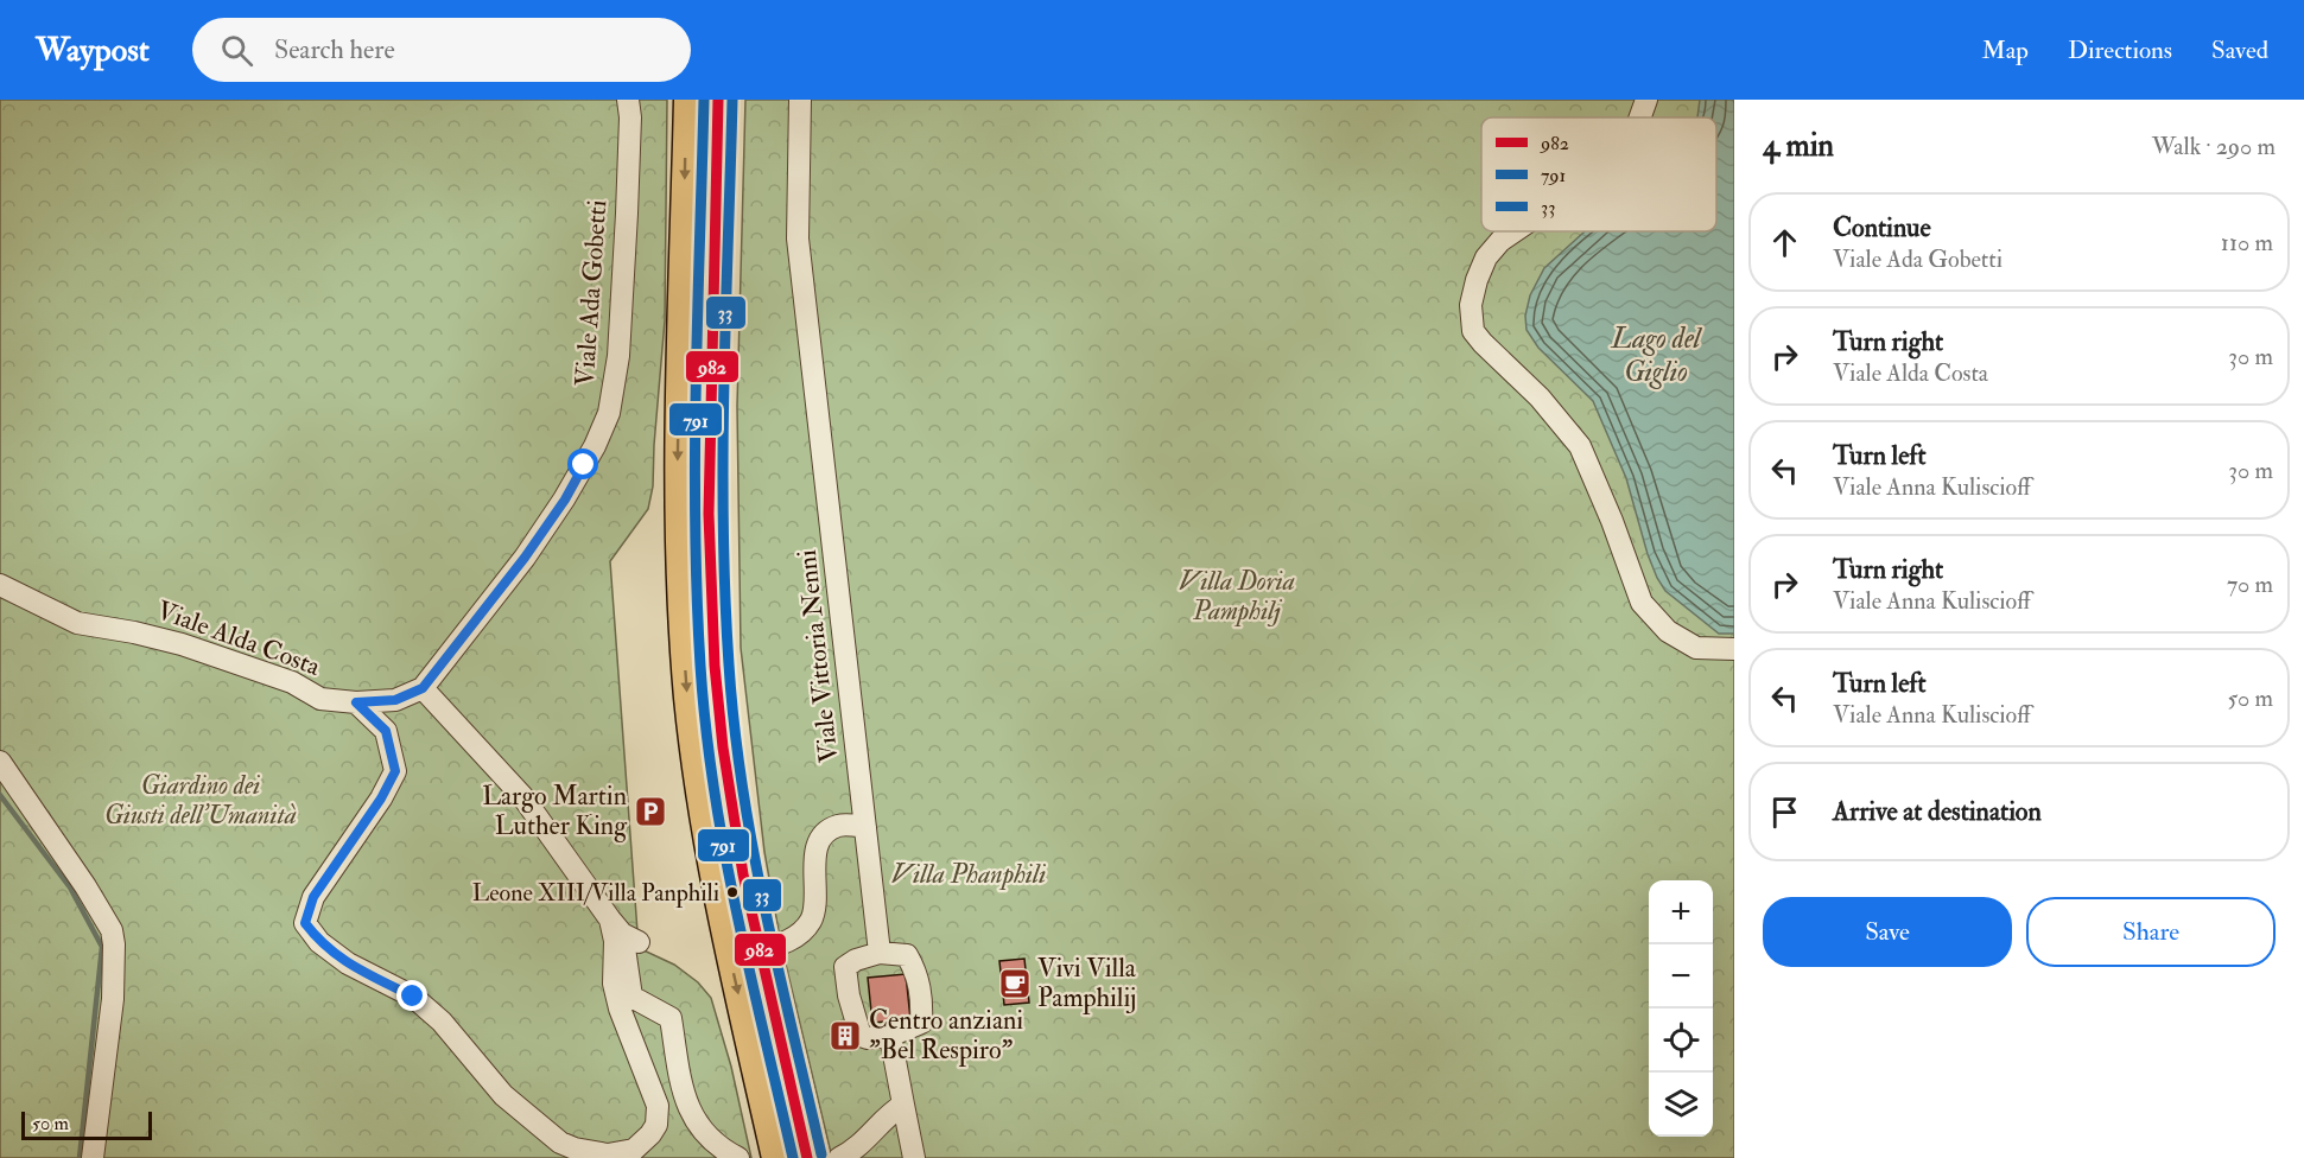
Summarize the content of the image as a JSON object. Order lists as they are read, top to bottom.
{
  "streets": {
    "street": ["Viale Ada Gobetti", "Viale Alda Costa", "Viale Vittoria Nenni"]
  },
  "crossings": [
    ["Viale Ada Gobetti", "Viale Alda Costa"]
  ],
  "water": ["Lago del Giglio"],
  "parks": ["Villa Doria Pamphilj", "Giardino dei Giusti dell'Umanità", "Villa Phanphili"],
  "places": {
    "parking": ["Largo Martin Luther King"],
    "other": ["Leone XIII/Villa Panphili"],
    "cafe": ["Vivi Villa Pamphilij"],
    "building": ["Centro anziani \"Bel Respiro\""]
  },
  "lines": ["transit line 982", "transit line 791", "transit line 33"],
  "legend": ["982", "791", "33"],
  "scale_bar": "50 m",
  "page": {
    "header": "Waypost",
    "search": "Search here",
    "nav": ["Map", "Directions", "Saved"],
    "heading": ["4 min", "Walk · 290 m"],
    "list": [
      ["Continue", "Viale Ada Gobetti", "110 m"],
      ["Turn right", "Viale Alda Costa", "30 m"],
      ["Turn left", "Viale Anna Kuliscioff", "30 m"],
      ["Turn right", "Viale Anna Kuliscioff", "70 m"],
      ["Turn left", "Viale Anna Kuliscioff", "50 m"],
      "Arrive at destination"
    ],
    "buttons": ["Save", "Share"],
    "map_buttons": ["+", "−"],
    "scale": "50 m"
  }
}
